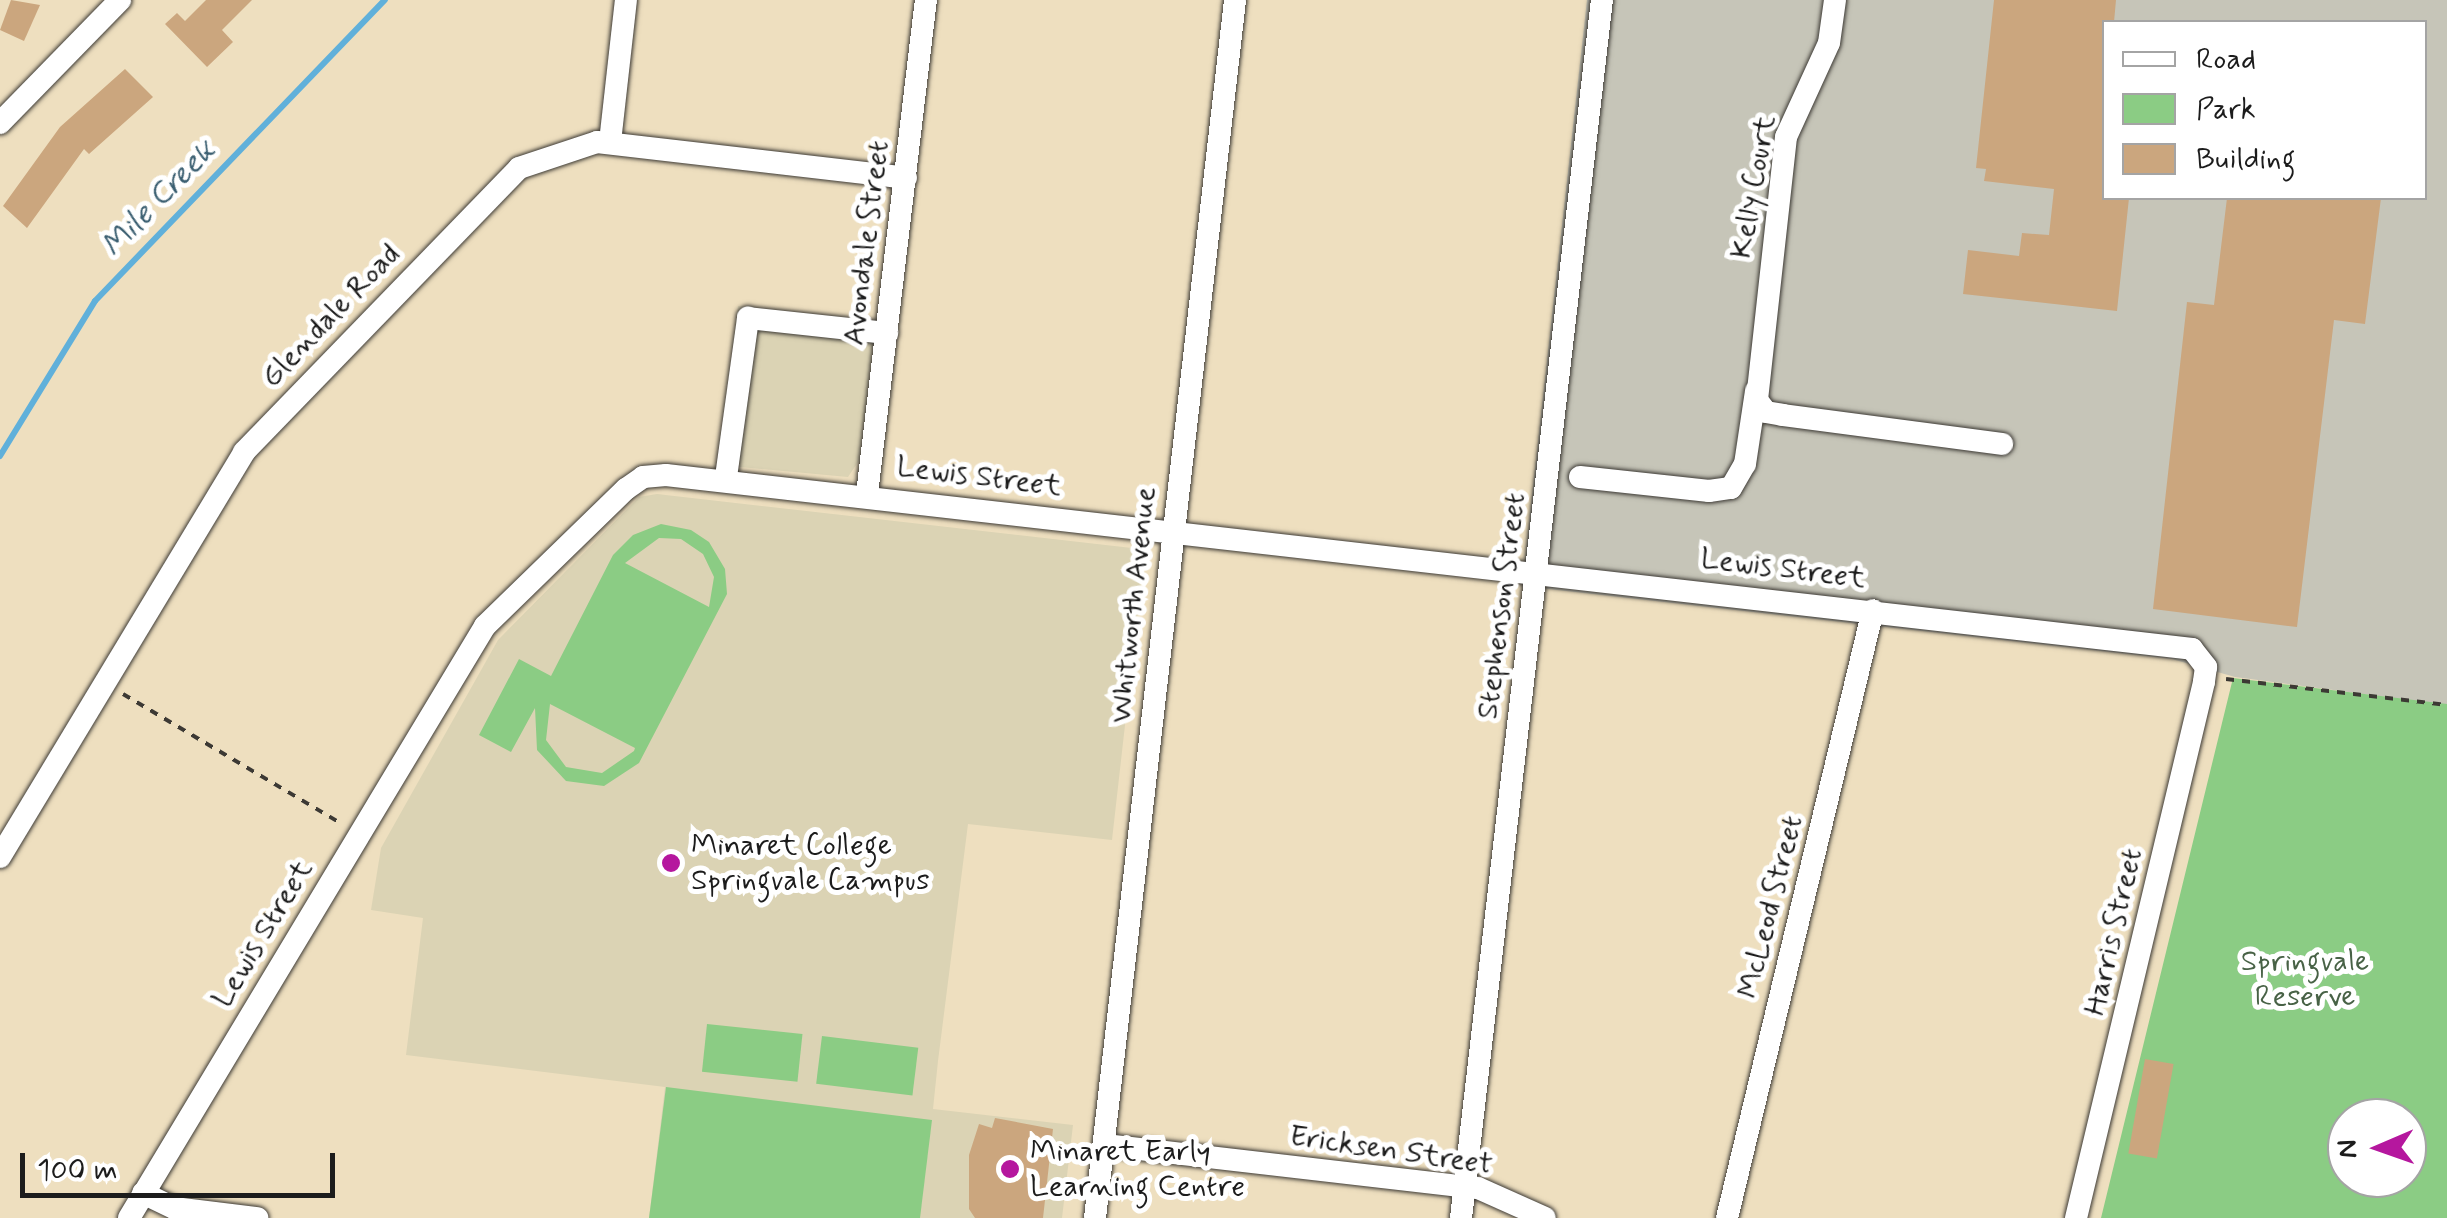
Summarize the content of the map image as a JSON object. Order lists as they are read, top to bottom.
{
  "streets": {
    "street": [
      "Kelly Court",
      "Avondale Street",
      "Glendale Road",
      "Lewis Street",
      "Whitworth Avenue",
      "Stephenson Street",
      "McLeod Street",
      "Harris Street",
      "Ericksen Street"
    ]
  },
  "crossings": [
    ["Avondale Street", "Glendale Road"],
    ["Avondale Street", "Lewis Street"],
    ["Lewis Street", "Whitworth Avenue"],
    ["Lewis Street", "Stephenson Street"],
    ["Lewis Street", "McLeod Street"],
    ["Lewis Street", "Harris Street"],
    ["Whitworth Avenue", "Ericksen Street"],
    ["Stephenson Street", "Ericksen Street"]
  ],
  "water": ["Mile Creek"],
  "parks": ["Springvale Reserve"],
  "places": ["Minaret College Springvale Campus", "Minaret Early Learning Centre"],
  "legend": ["Road", "Park", "Building"],
  "scale_bar": "100 m",
  "north": "left"
}
